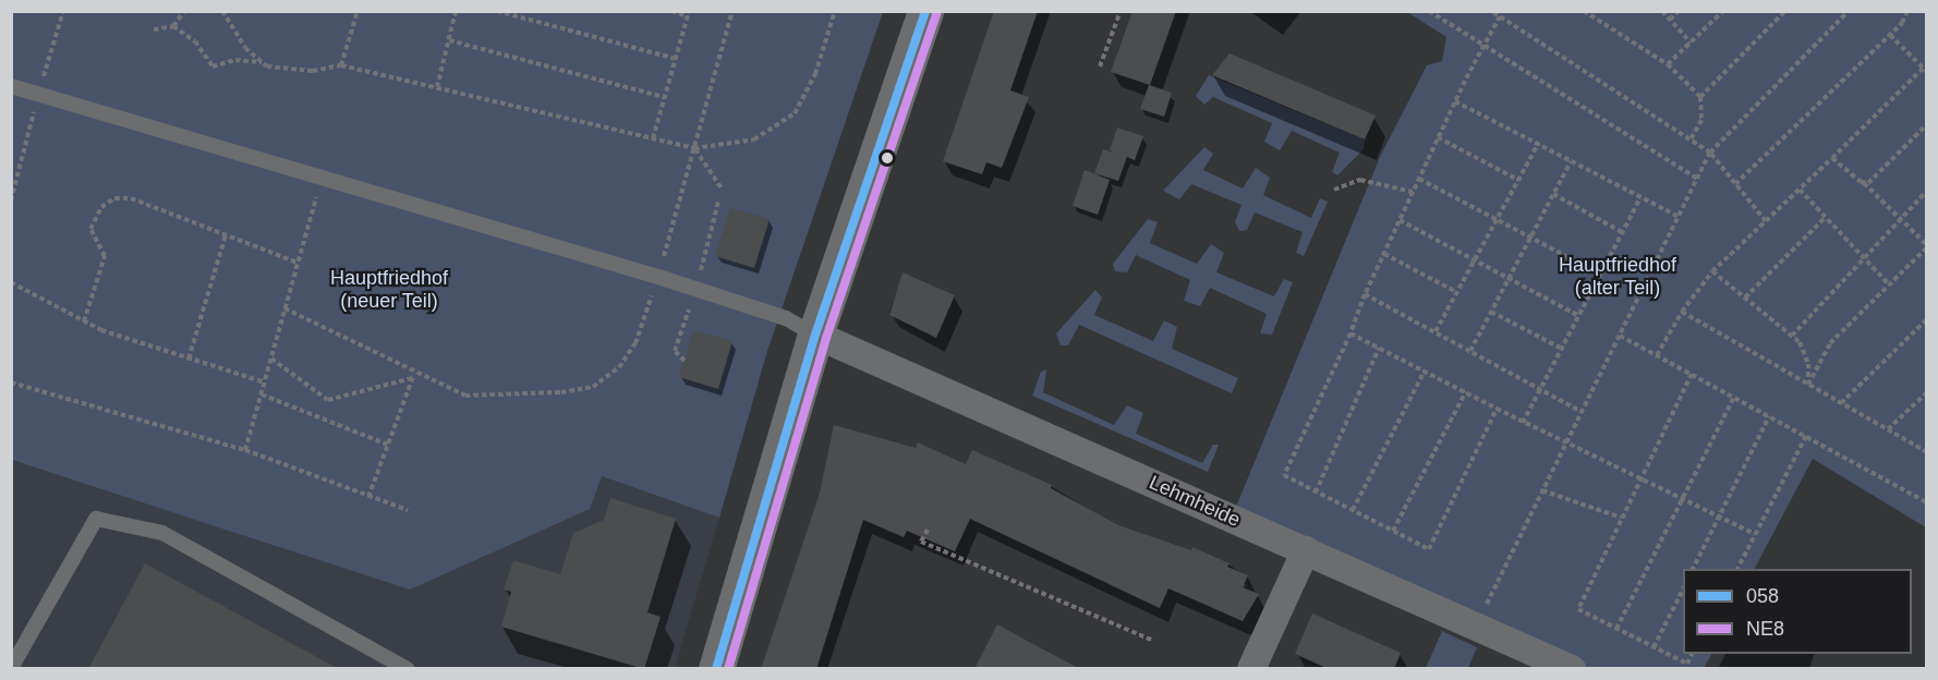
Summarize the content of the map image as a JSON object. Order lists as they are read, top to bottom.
{
  "streets": {
    "street": ["Lehmheide"]
  },
  "parks": ["Hauptfriedhof (alter Teil)", "Hauptfriedhof (neuer Teil)"],
  "lines": ["transit line 058", "transit line NE8"],
  "legend": ["058", "NE8"]
}
